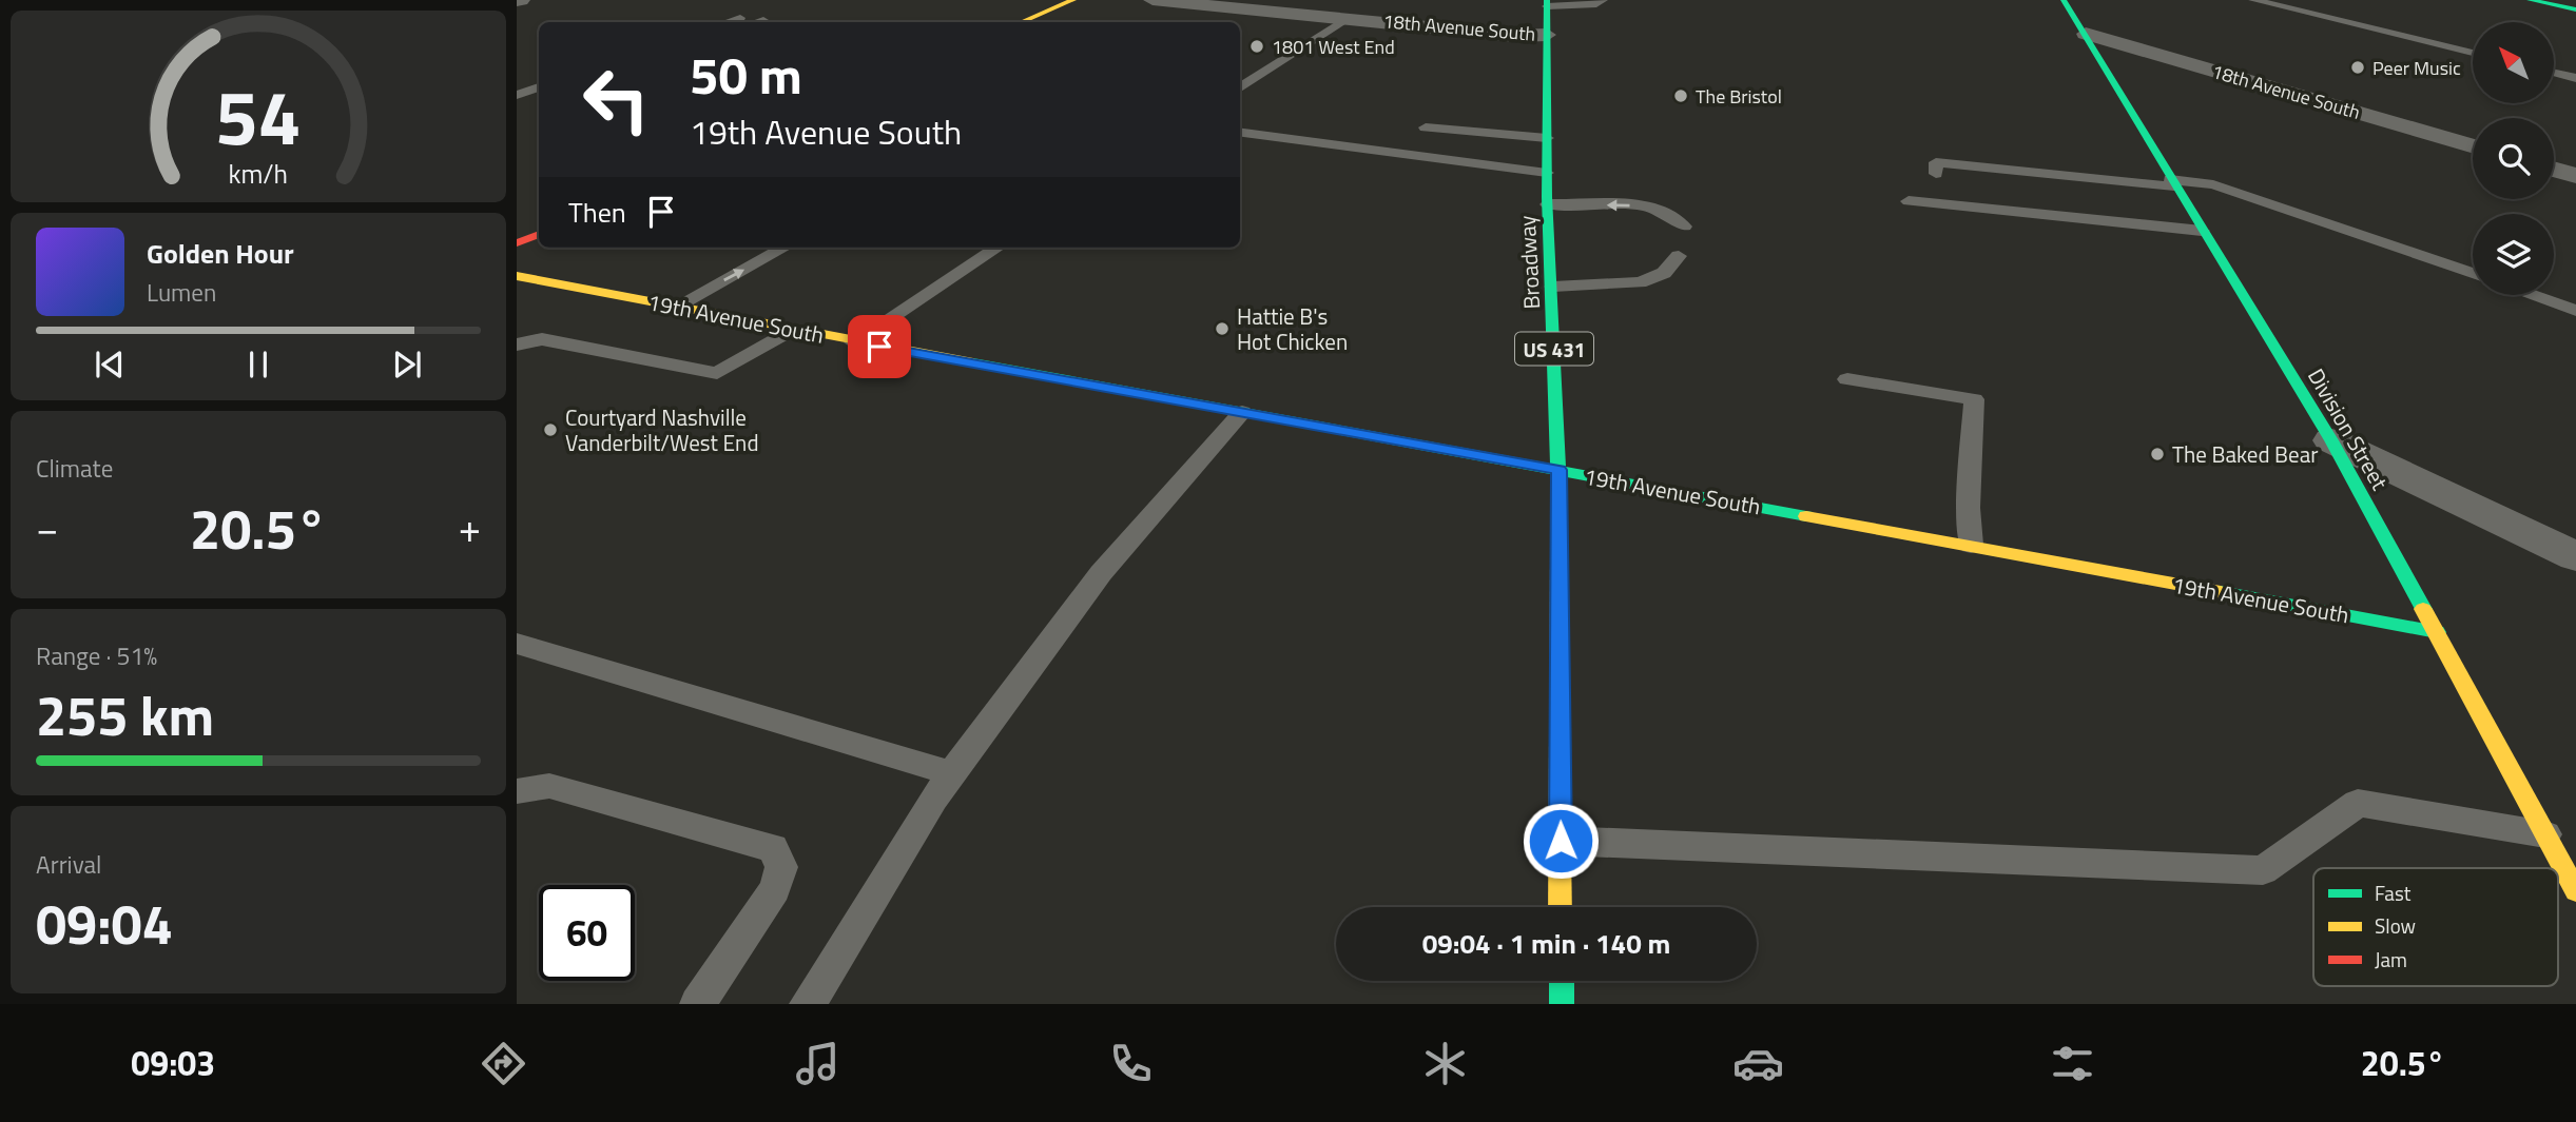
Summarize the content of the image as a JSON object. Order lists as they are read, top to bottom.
{
  "streets": {
    "main road": [
      "Broadway",
      "19th Avenue South",
      "US 431",
      "Division Street"
    ],
    "street": ["18th Avenue South"]
  },
  "crossings": [
    ["18th Avenue South", "Broadway"],
    ["18th Avenue South", "Division Street"],
    ["Broadway", "19th Avenue South"],
    ["19th Avenue South", "Division Street"]
  ],
  "places": [
    "1801 West End",
    "Peer Music",
    "The Bristol",
    "Hattie B's Hot Chicken",
    "Courtyard Nashville Vanderbilt/West End",
    "The Baked Bear"
  ],
  "legend": ["Fast", "Slow", "Jam"],
  "north": "top left",
  "page": {
    "turn": ["50 m", "19th Avenue South"],
    "then": "Then",
    "song": ["Golden Hour", "Lumen"],
    "tile": [
      "Climate",
      ["Range · 51%", "255 km"],
      ["Arrival", "09:04"]
    ],
    "heat": ["−", "20.5°", "+"],
    "limit": "60",
    "trip": "09:04 · 1 min · 140 m",
    "tabs": ["09:03", "20.5°"],
    "gauge": ["54", "km/h"]
  }
}
